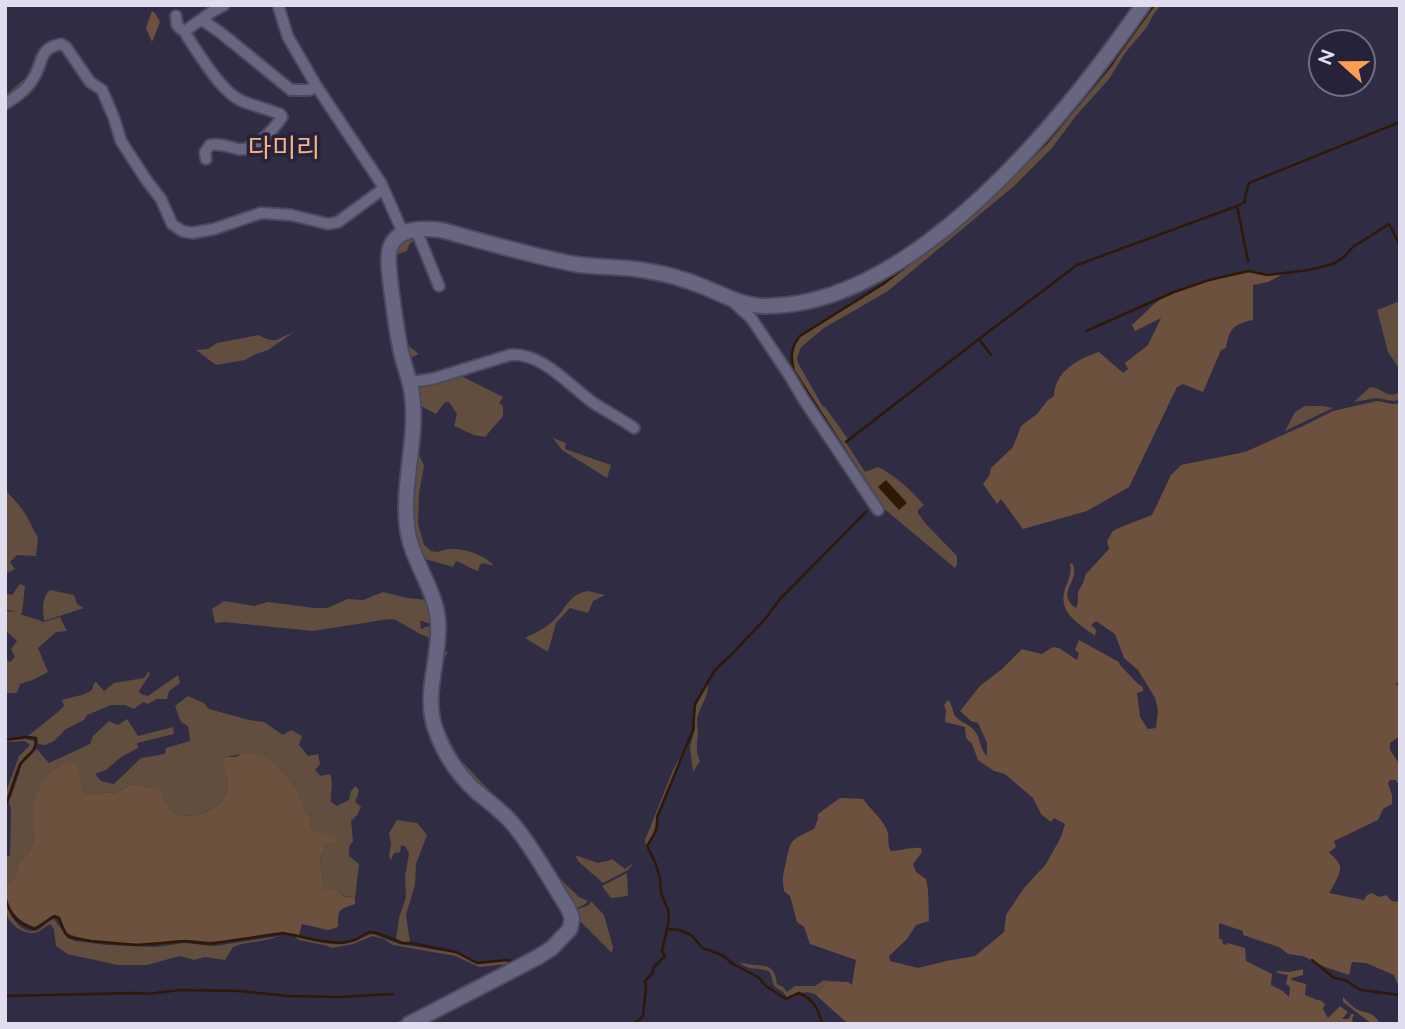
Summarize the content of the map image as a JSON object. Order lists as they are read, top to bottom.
{
  "districts": ["다미리"],
  "north": "left"
}
